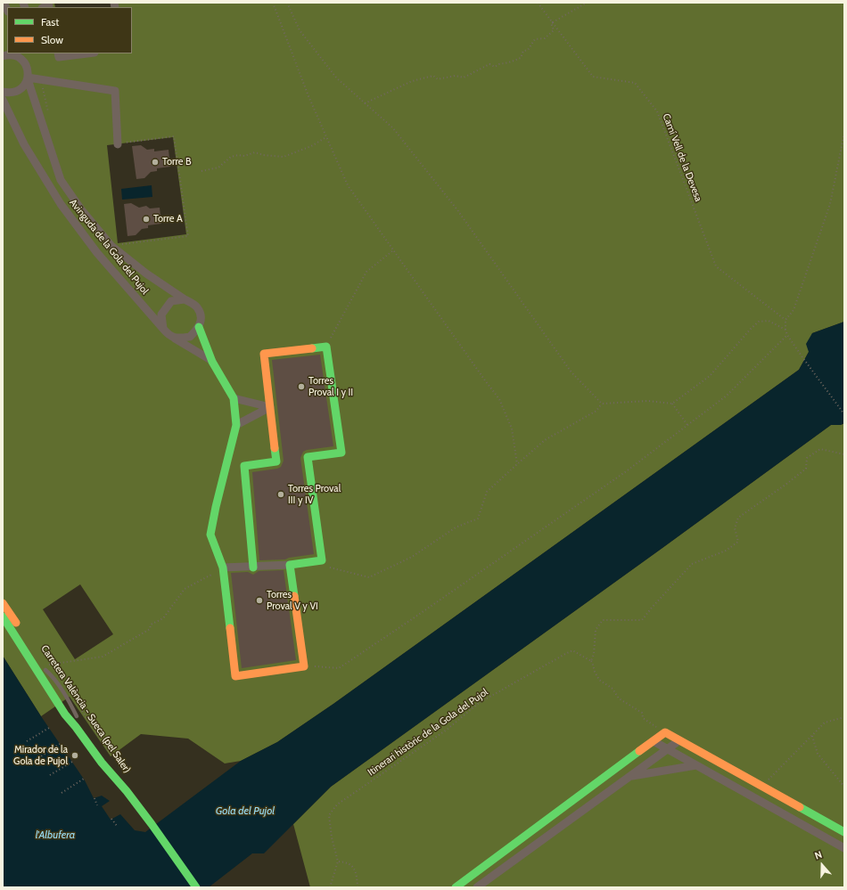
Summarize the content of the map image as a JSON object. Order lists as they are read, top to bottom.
{
  "streets": {
    "street": ["Avinguda de la Gola del Pujol", "Carretera València - Sueca (pel Saler)"],
    "path": ["Camí Vell de la Devesa", "Itinerari històric de la Gola del Pujol"]
  },
  "water": ["Gola del Pujol", "l'Albufera"],
  "places": [
    "Torre B",
    "Torre A",
    "Torres Proval I y II",
    "Torres Proval III y IV",
    "Torres Proval V y VI",
    "Mirador de la Gola de Pujol"
  ],
  "legend": ["Fast", "Slow"],
  "north": "top"
}
